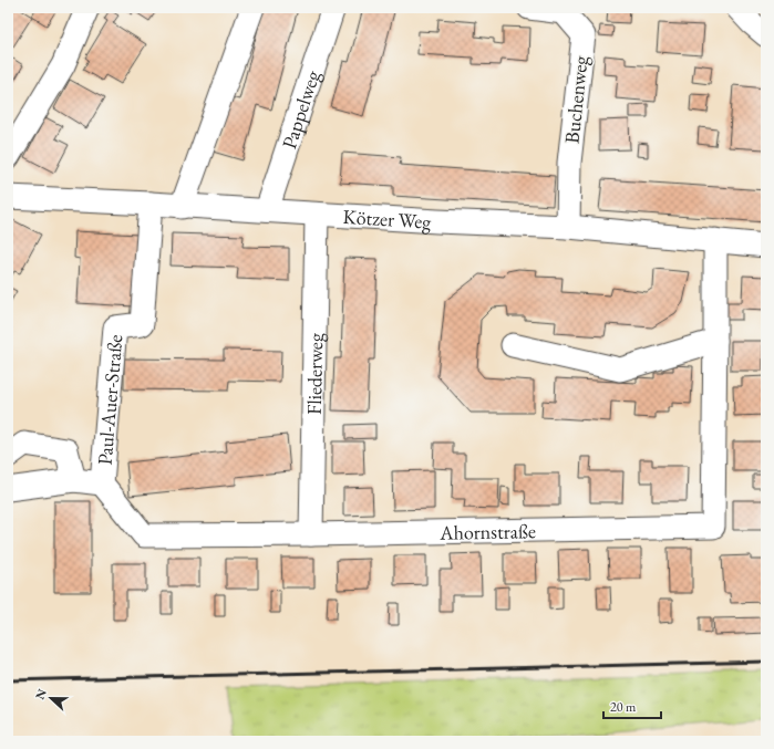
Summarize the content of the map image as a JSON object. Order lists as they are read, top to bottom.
{
  "streets": {
    "street": [
      "Buchenweg",
      "Pappelweg",
      "Kötzer Weg",
      "Fliederweg",
      "Paul-Auer-Straße",
      "Ahornstraße"
    ]
  },
  "crossings": [
    ["Buchenweg", "Kötzer Weg"],
    ["Pappelweg", "Kötzer Weg"],
    ["Kötzer Weg", "Fliederweg"],
    ["Kötzer Weg", "Paul-Auer-Straße"],
    ["Kötzer Weg", "Ahornstraße"],
    ["Fliederweg", "Ahornstraße"],
    ["Paul-Auer-Straße", "Ahornstraße"]
  ],
  "scale_bar": "20 m",
  "north": "left"
}
